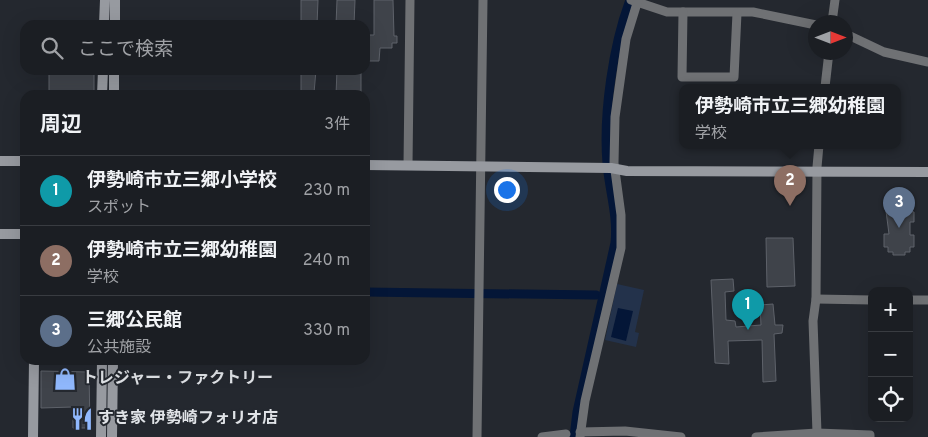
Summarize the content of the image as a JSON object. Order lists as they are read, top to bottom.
{
  "places": {
    "shop": ["トレジャー・ファクトリー"],
    "restaurant": ["すき家 伊勢崎フォリオ店"]
  },
  "north": "right",
  "page": {
    "search": "ここで検索",
    "popup": ["伊勢崎市立三郷幼稚園", "学校"],
    "heading": ["周辺", "3件"],
    "list": [
      {
        "mark": "1",
        "name": "伊勢崎市立三郷小学校",
        "note": "スポット",
        "value": "230 m"
      },
      {
        "mark": "2",
        "name": "伊勢崎市立三郷幼稚園",
        "note": "学校",
        "value": "240 m"
      },
      {
        "mark": "3",
        "name": "三郷公民館",
        "note": "公共施設",
        "value": "330 m"
      }
    ],
    "pins": ["2", "3", "1"],
    "map_buttons": ["+", "−"]
  }
}
